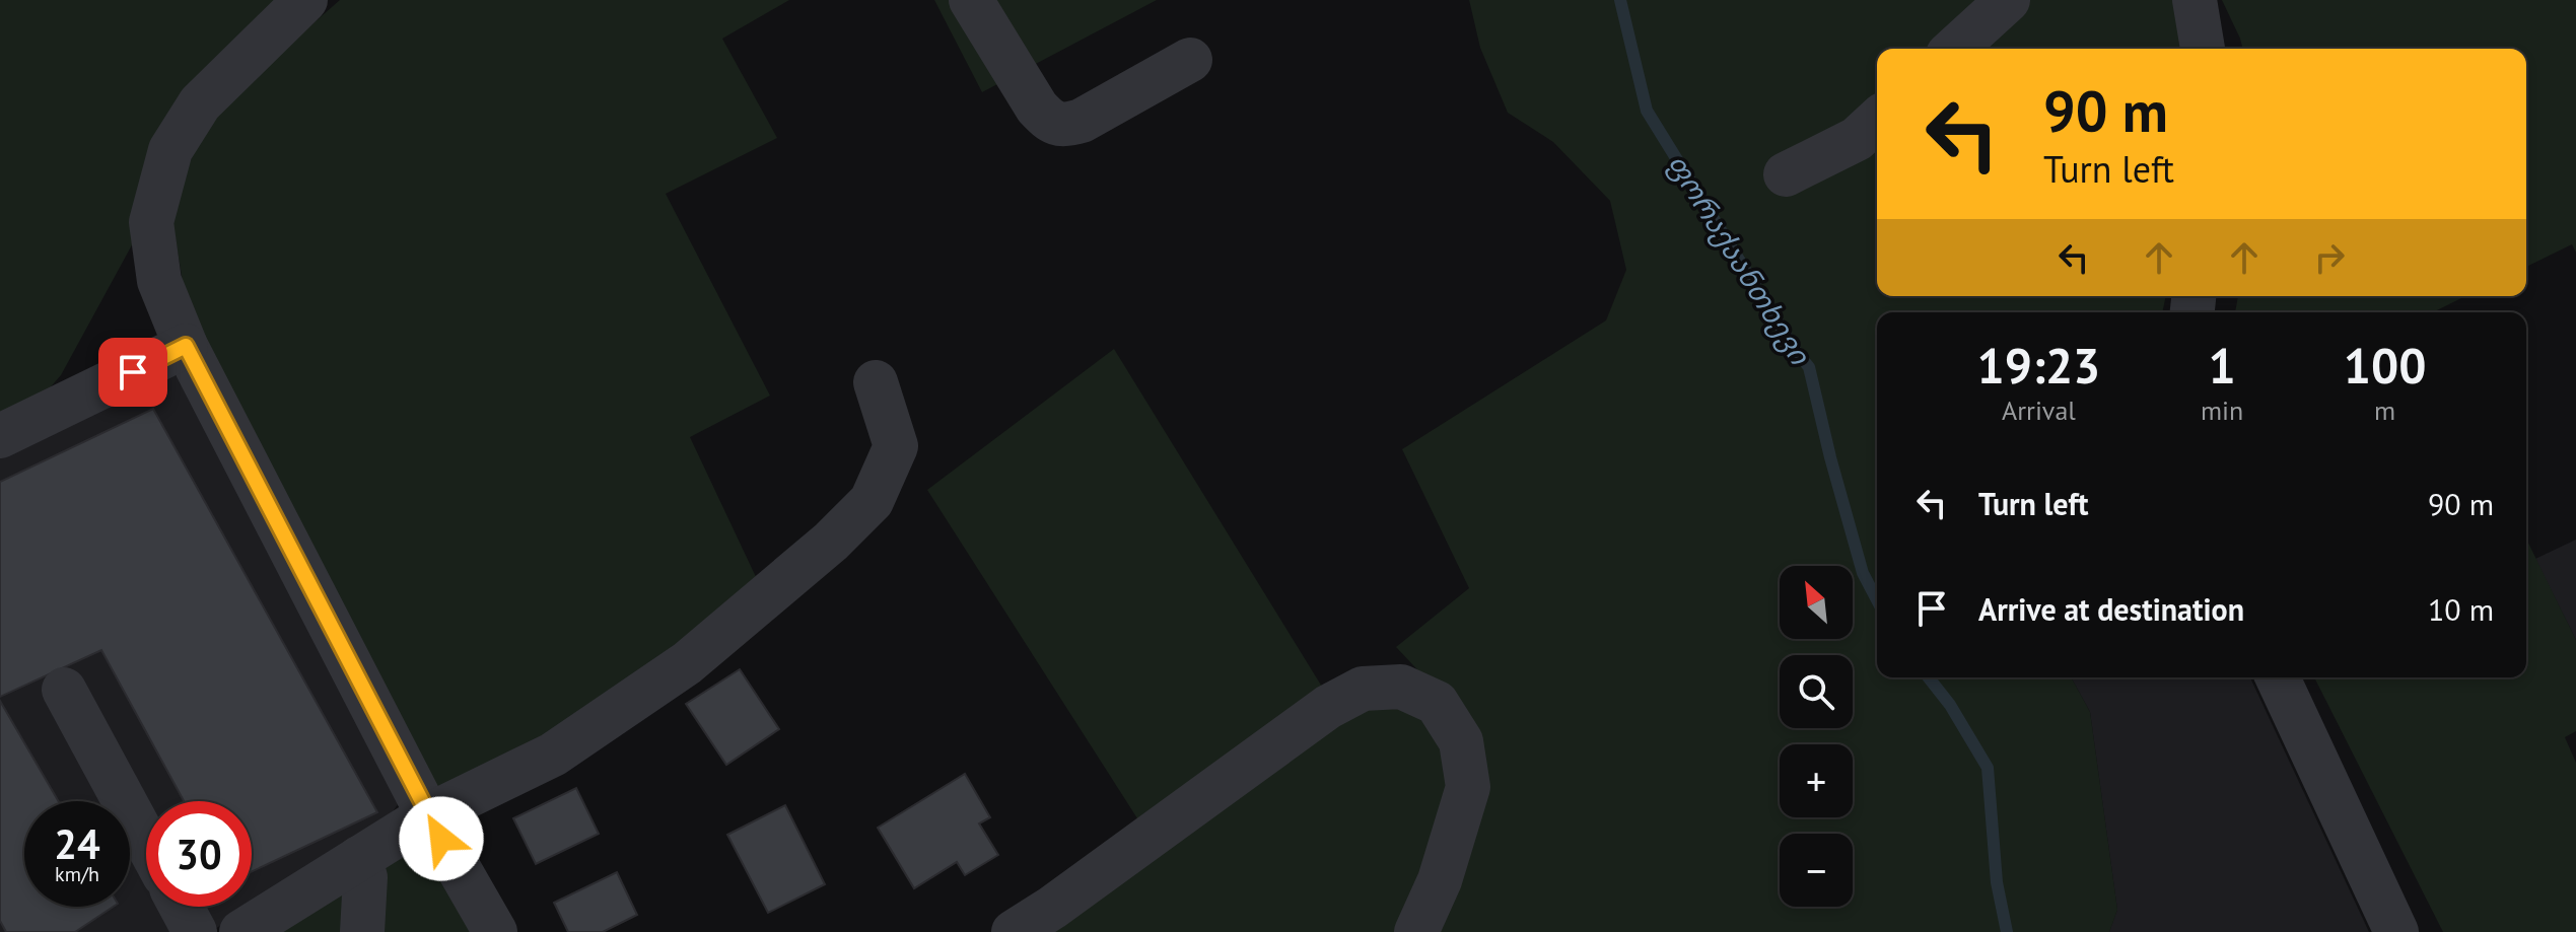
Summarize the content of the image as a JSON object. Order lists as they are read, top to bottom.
{
  "water": ["ფორაქაანთხევი"],
  "north": "top left",
  "page": {
    "turn": ["90 m", "Turn left"],
    "eta": [
      "19:23",
      "Arrival",
      "1",
      "min",
      "100",
      "m"
    ],
    "list": [
      {
        "name": "Turn left",
        "value": "90 m"
      },
      {
        "name": "Arrive at destination",
        "value": "10 m"
      }
    ],
    "map_buttons": ["+", "−"],
    "speed": "24 km/h",
    "limit": "30"
  }
}
